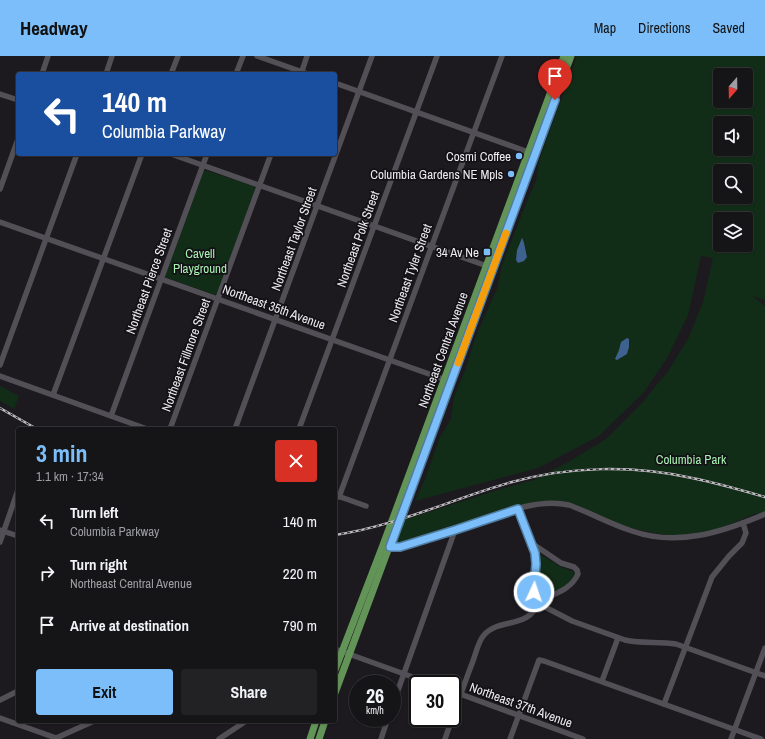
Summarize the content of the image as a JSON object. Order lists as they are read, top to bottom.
{
  "streets": {
    "main road": ["Northeast Central Avenue"],
    "street": [
      "Northeast Taylor Street",
      "Northeast Polk Street",
      "Northeast Tyler Street",
      "Northeast Pierce Street",
      "Northeast 35th Avenue",
      "Northeast Fillmore Street",
      "Northeast 37th Avenue"
    ]
  },
  "crossings": [
    ["Northeast Taylor Street", "Northeast 35th Avenue"],
    ["Northeast Polk Street", "Northeast 35th Avenue"],
    ["Northeast Tyler Street", "Northeast 35th Avenue"],
    ["Northeast Pierce Street", "Northeast 35th Avenue"],
    ["Northeast 35th Avenue", "Northeast Central Avenue"],
    ["Northeast 35th Avenue", "Northeast Fillmore Street"]
  ],
  "parks": ["Cavell Playground", "Columbia Park"],
  "places": {
    "other": ["Cosmi Coffee", "Columbia Gardens NE Mpls"],
    "transit": ["34 Av Ne"]
  },
  "north": "bottom",
  "page": {
    "header": "Headway",
    "nav": ["Map", "Directions", "Saved"],
    "turn": ["140 m", "Columbia Parkway"],
    "heading": ["3 min", "1.1 km · 17:34"],
    "list": [
      {
        "name": "Turn left",
        "note": "Columbia Parkway",
        "value": "140 m"
      },
      {
        "name": "Turn right",
        "note": "Northeast Central Avenue",
        "value": "220 m"
      },
      {
        "name": "Arrive at destination",
        "value": "790 m"
      }
    ],
    "buttons": ["Exit", "Share"],
    "speed": "26 km/h",
    "limit": "30"
  }
}
